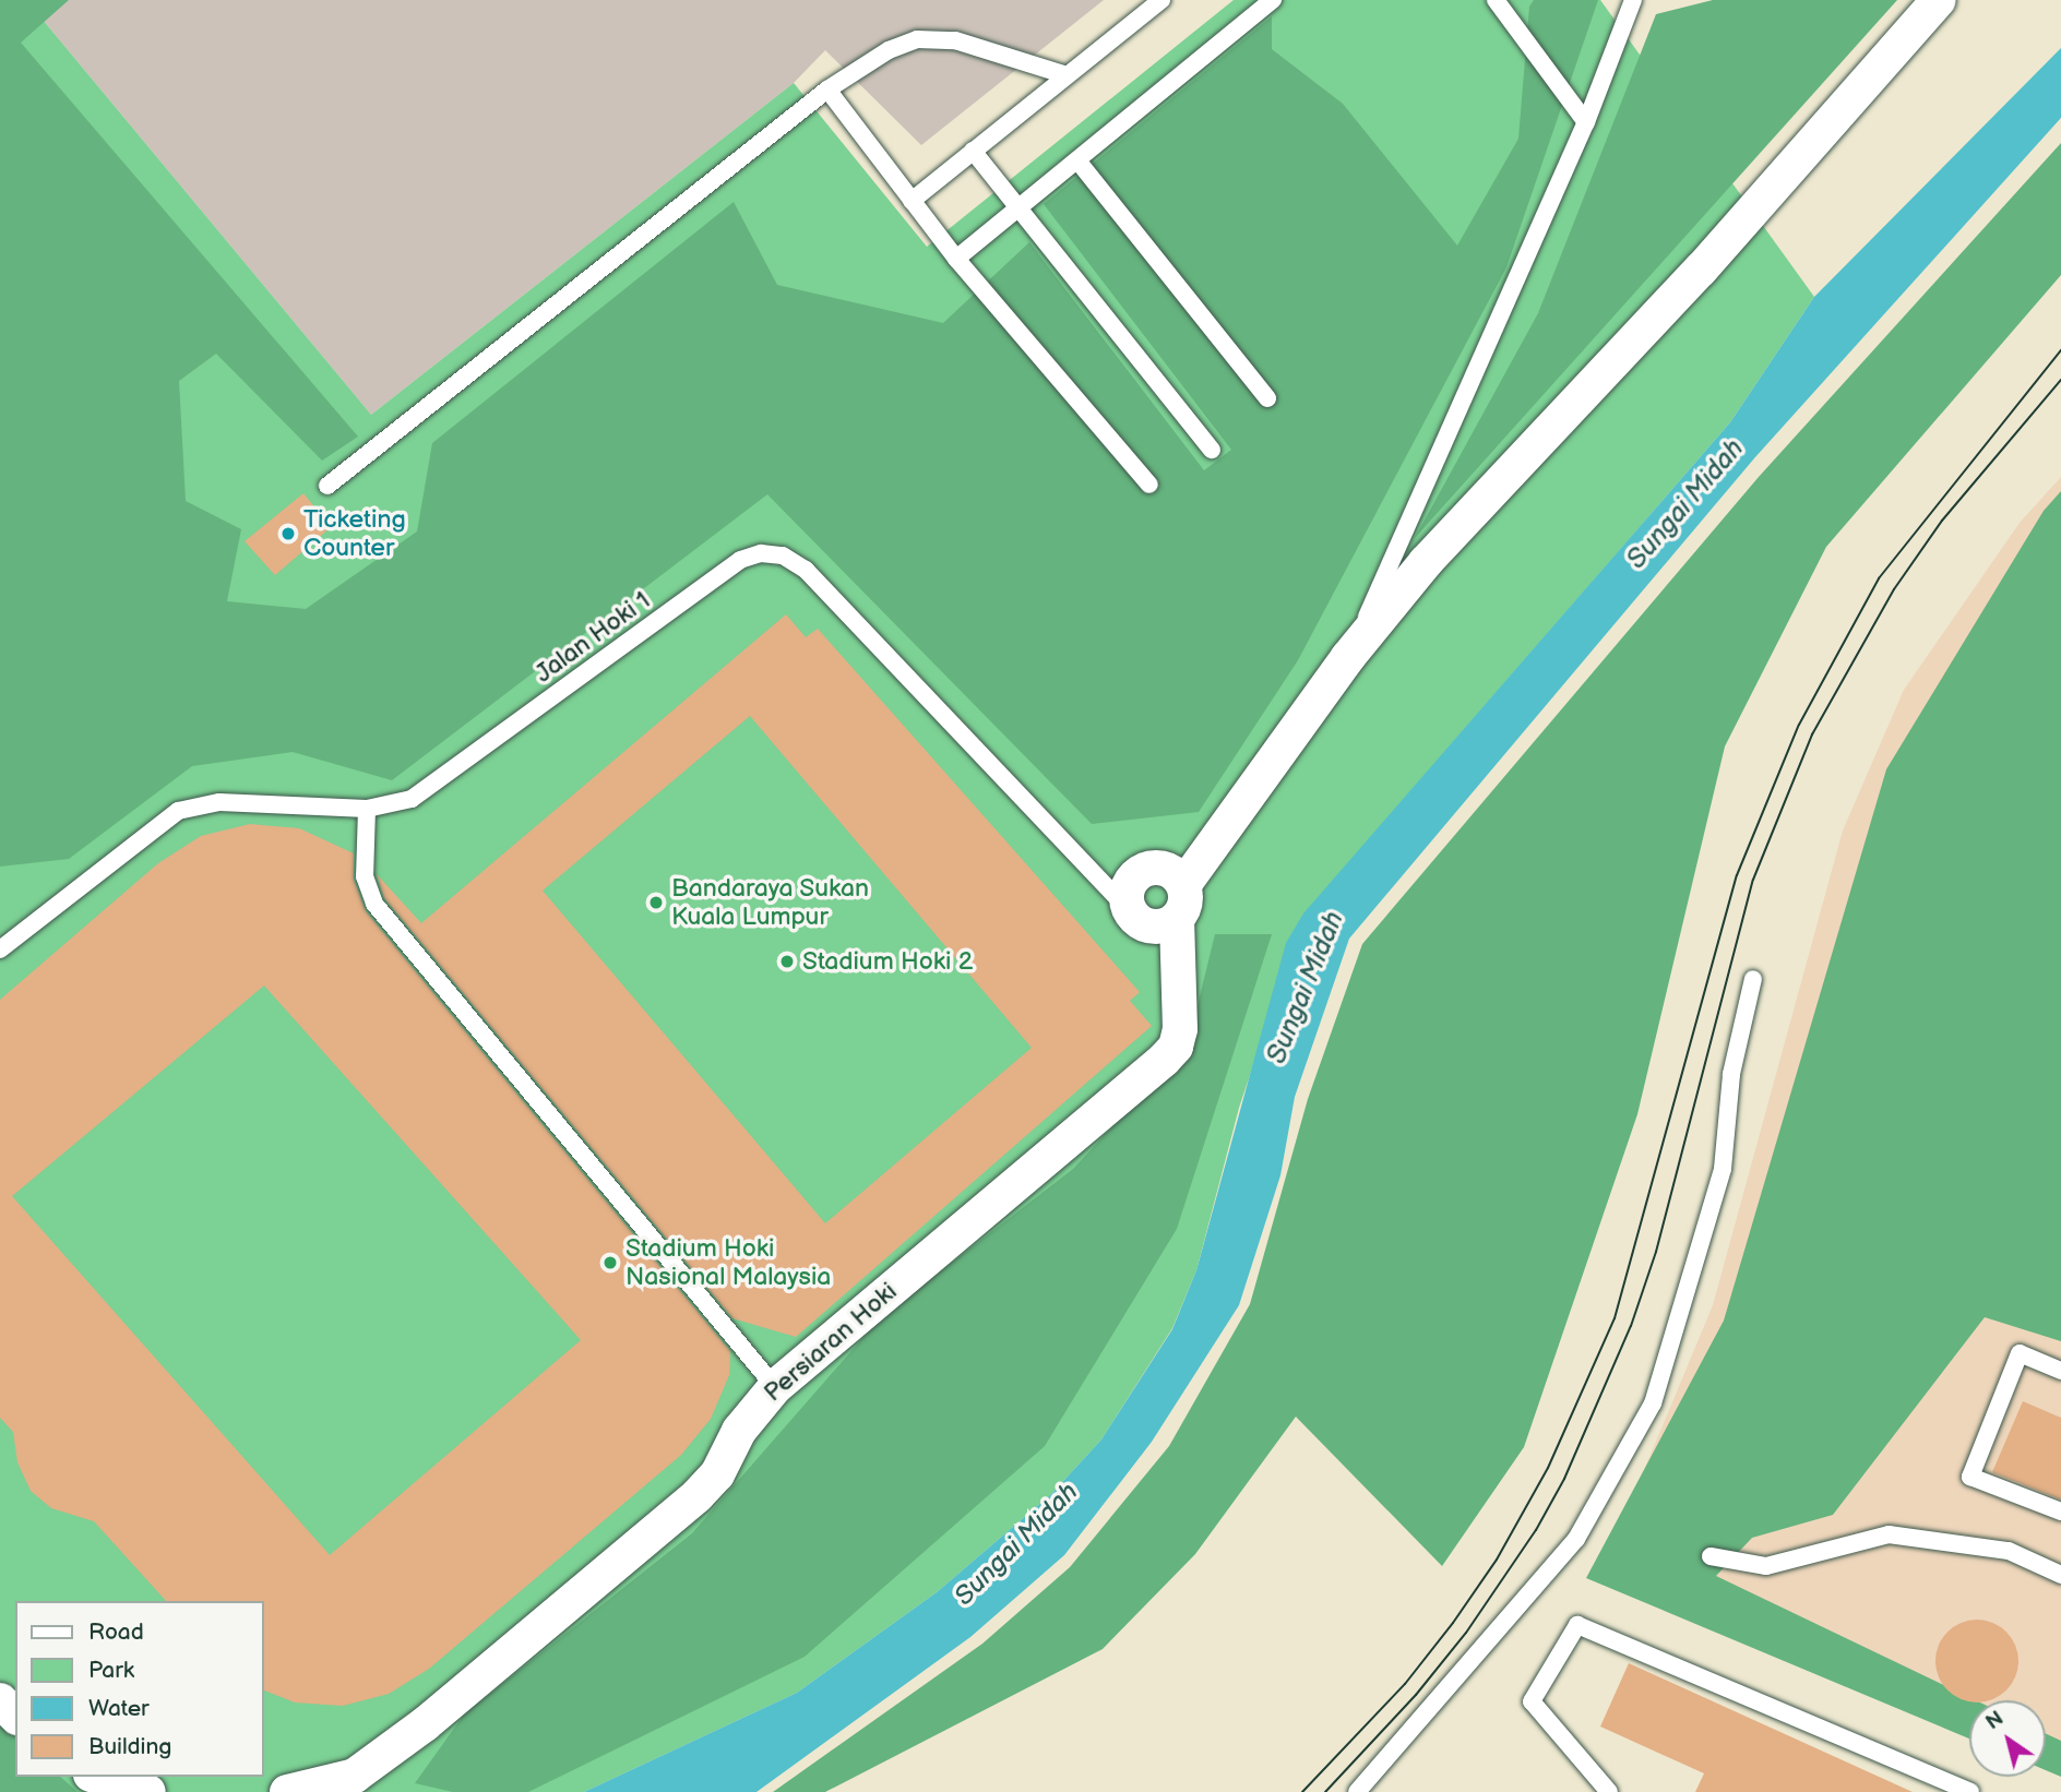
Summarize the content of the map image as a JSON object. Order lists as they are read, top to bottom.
{
  "streets": {
    "street": ["Persiaran Hoki"],
    "lane": ["Jalan Hoki 1"]
  },
  "crossings": [
    ["Jalan Hoki 1", "Persiaran Hoki"]
  ],
  "water": ["Sungai Midah"],
  "places": [
    "Ticketing Counter",
    "Bandaraya Sukan Kuala Lumpur",
    "Stadium Hoki 2",
    "Stadium Hoki Nasional Malaysia"
  ],
  "legend": [
    "Road",
    "Park",
    "Water",
    "Building"
  ],
  "north": "top left"
}
